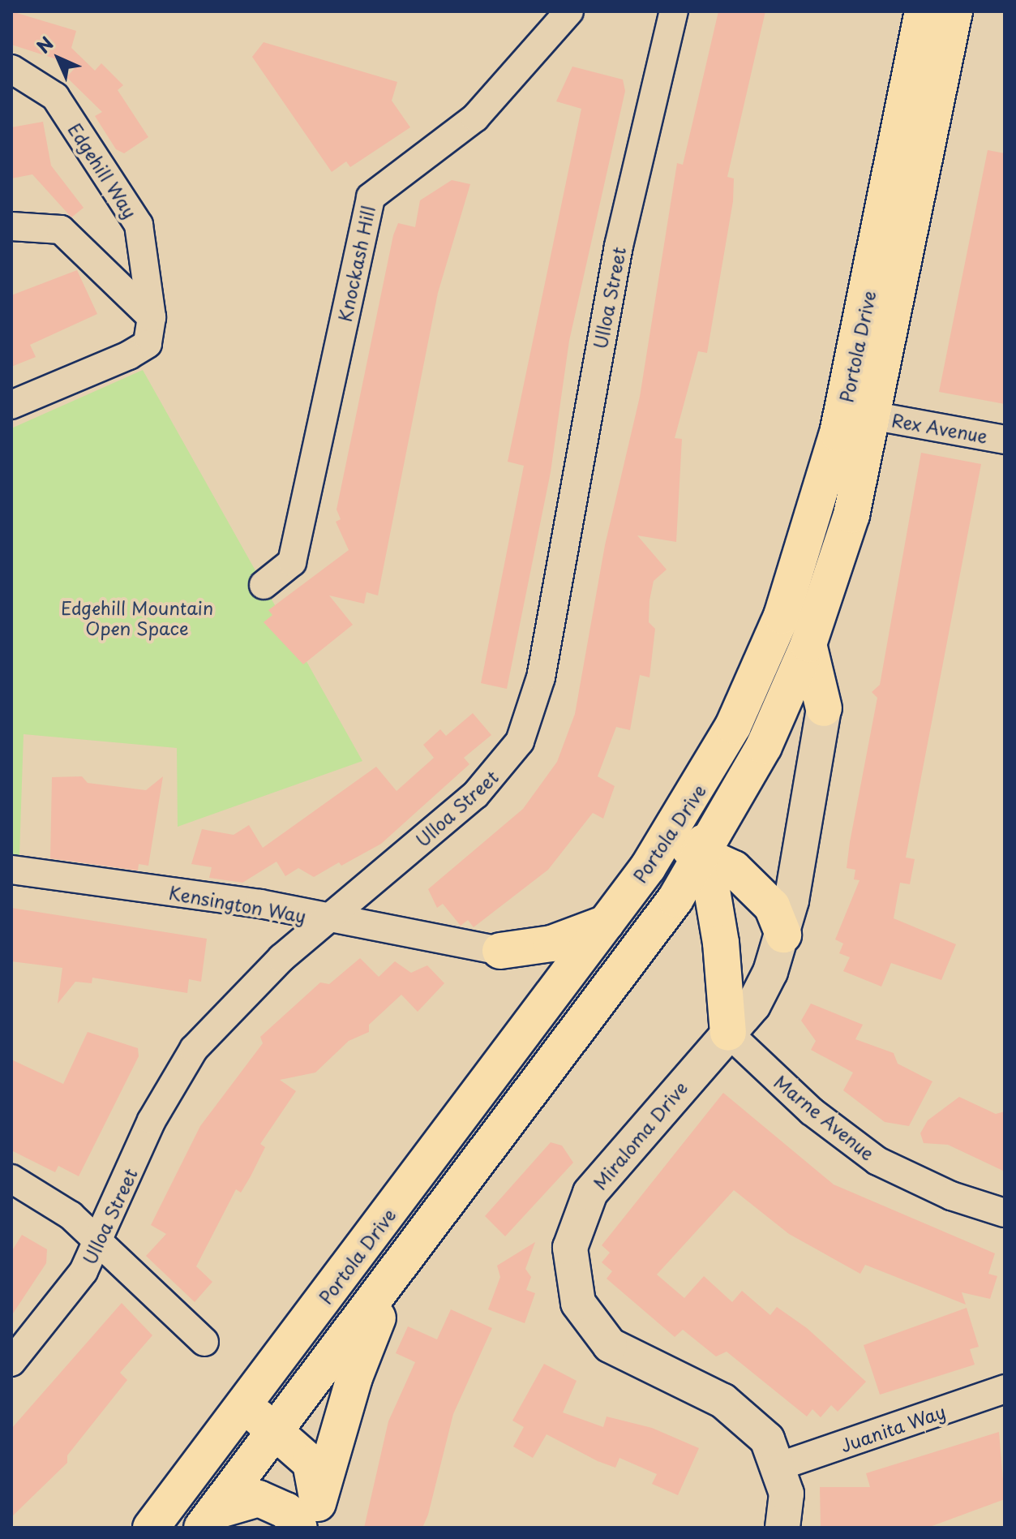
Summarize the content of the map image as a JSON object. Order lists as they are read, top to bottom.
{
  "streets": {
    "main road": ["Portola Drive"],
    "street": [
      "Edgehill Way",
      "Knockash Hill",
      "Ulloa Street",
      "Rex Avenue",
      "Kensington Way",
      "Marne Avenue",
      "Miraloma Drive",
      "Juanita Way"
    ]
  },
  "crossings": [
    ["Ulloa Street", "Kensington Way"],
    ["Portola Drive", "Rex Avenue"],
    ["Marne Avenue", "Miraloma Drive"],
    ["Miraloma Drive", "Juanita Way"]
  ],
  "parks": ["Edgehill Mountain Open Space"],
  "north": "top left"
}
